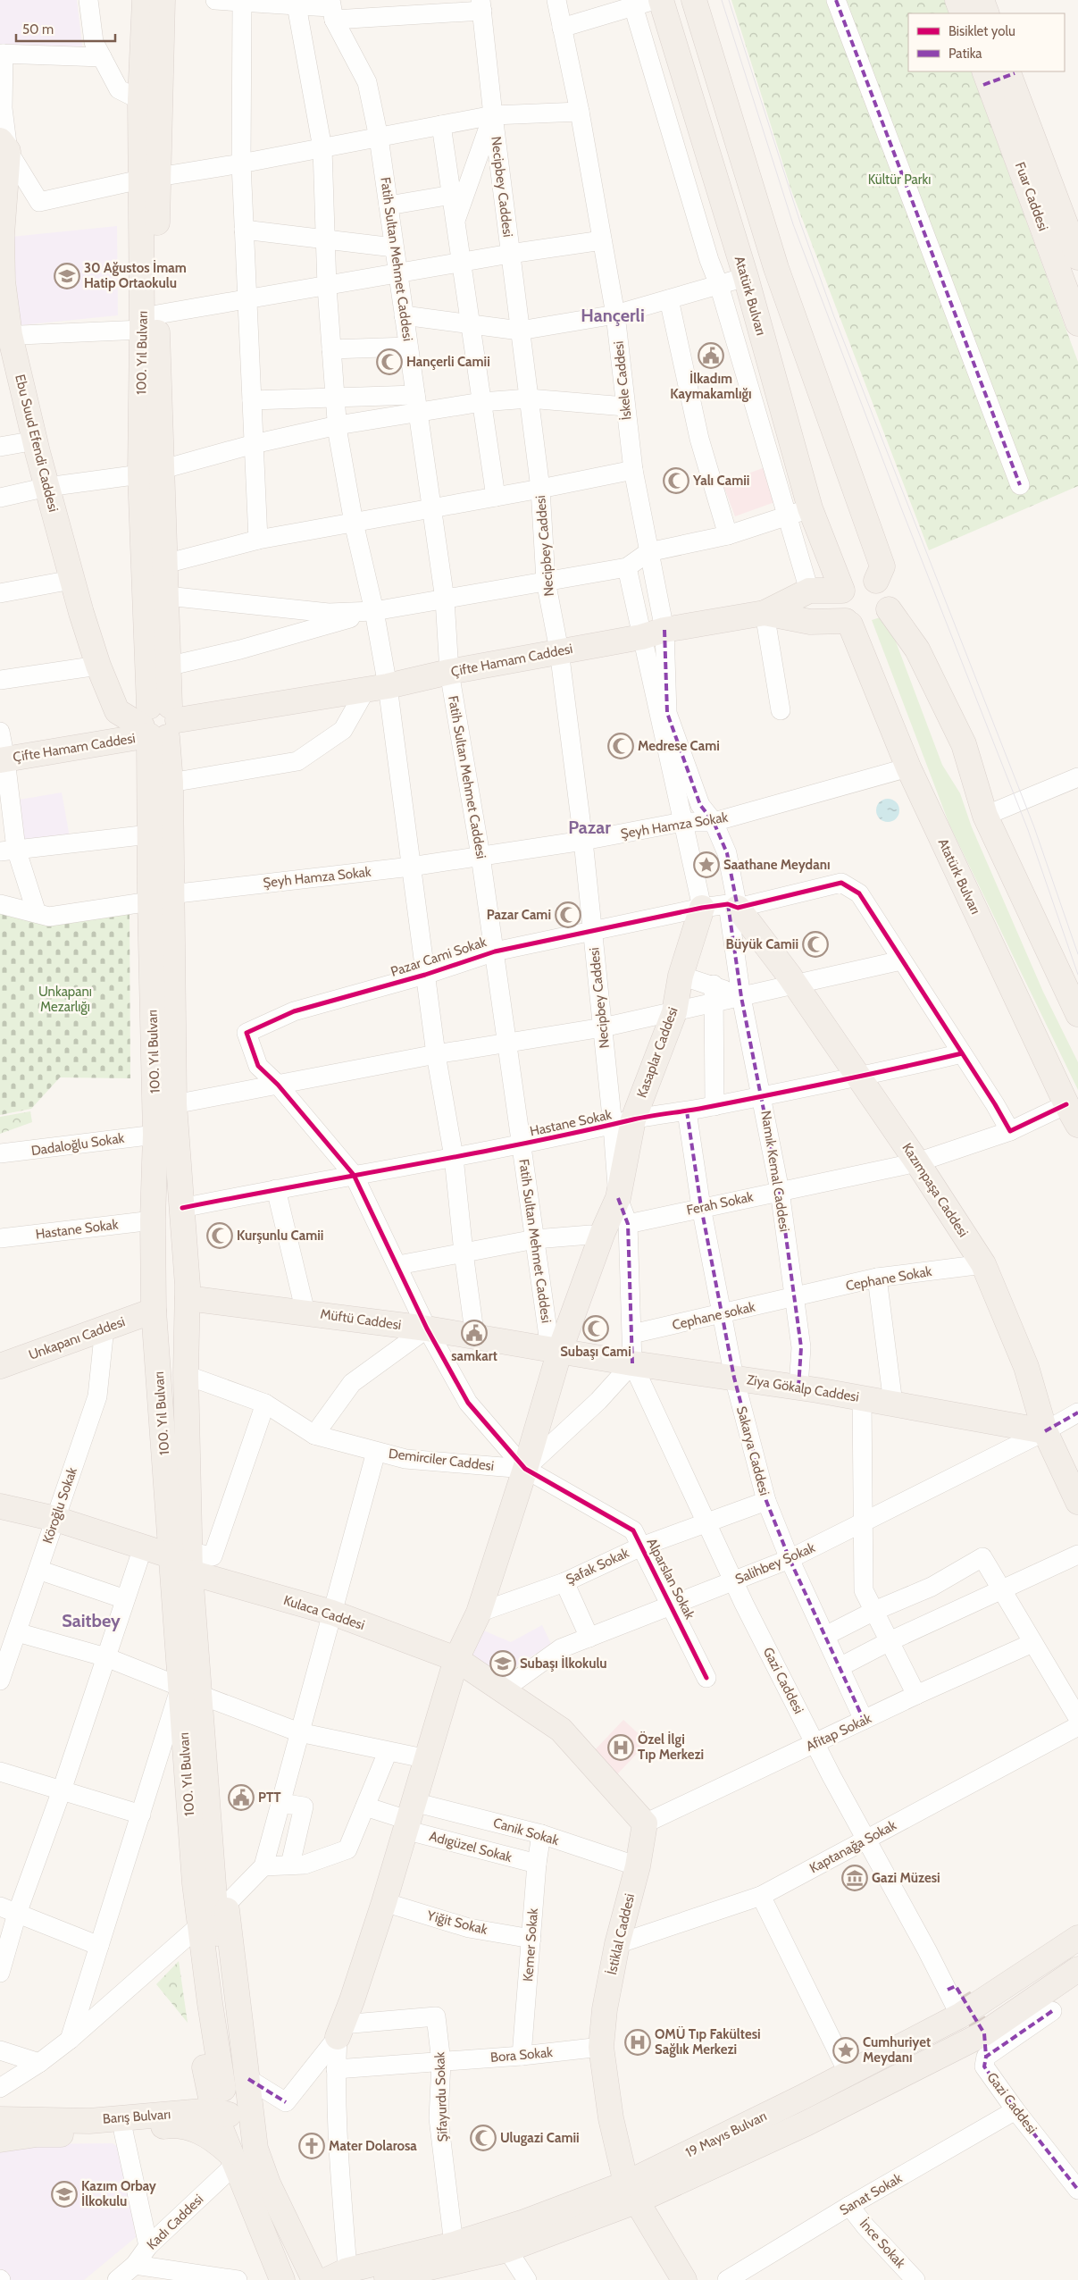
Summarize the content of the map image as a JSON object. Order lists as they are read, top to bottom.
{
  "streets": {
    "main road": [
      "Fuar Caddesi",
      "Atatürk Bulvarı",
      "100. Yıl Bulvarı",
      "Ebu Suud Efendi Caddesi",
      "Çifte Hamam Caddesi",
      "Kasaplar Caddesi",
      "Kazımpaşa Caddesi",
      "Müftü Caddesi",
      "Unkapanı Caddesi",
      "Ziya Gökalp Caddesi",
      "Kulaca Caddesi",
      "İstiklal Caddesi",
      "Barış Bulvarı",
      "19 Mayıs Bulvarı"
    ],
    "street": [
      "Necipbey Caddesi",
      "Fatih Sultan Mehmet Caddesi",
      "İskele Caddesi",
      "Şeyh Hamza Sokak",
      "Pazar Cami Sokak",
      "Hastane Sokak",
      "Dadaloğlu Sokak",
      "Namık Kemal Caddesi",
      "Ferah Sokak",
      "Cephane Sokak",
      "Cephane sokak",
      "Sakarya Caddesi",
      "Demirciler Caddesi",
      "Köroğlu Sokak",
      "Salihbey Sokak",
      "Şafak Sokak",
      "Alparslan Sokak",
      "Gazi Caddesi",
      "Afitap Sokak",
      "Canik Sokak",
      "Adıgüzel Sokak",
      "Kaptanağa Sokak",
      "Yiğit Sokak",
      "Kemer Sokak",
      "Bora Sokak",
      "Şifayurdu Sokak",
      "Sanat Sokak",
      "Kadı Caddesi",
      "İnce Sokak"
    ]
  },
  "crossings": [
    ["Necipbey Caddesi", "Çifte Hamam Caddesi"],
    ["Necipbey Caddesi", "Şeyh Hamza Sokak"],
    ["Necipbey Caddesi", "Pazar Cami Sokak"],
    ["Necipbey Caddesi", "Kasaplar Caddesi"],
    ["Necipbey Caddesi", "Hastane Sokak"],
    ["Fatih Sultan Mehmet Caddesi", "Çifte Hamam Caddesi"],
    ["Fatih Sultan Mehmet Caddesi", "Şeyh Hamza Sokak"],
    ["Fatih Sultan Mehmet Caddesi", "Pazar Cami Sokak"],
    ["Fatih Sultan Mehmet Caddesi", "Kasaplar Caddesi"],
    ["Fatih Sultan Mehmet Caddesi", "Hastane Sokak"],
    ["Fatih Sultan Mehmet Caddesi", "Müftü Caddesi"],
    ["Fatih Sultan Mehmet Caddesi", "Ziya Gökalp Caddesi"],
    ["Atatürk Bulvarı", "Çifte Hamam Caddesi"],
    ["Atatürk Bulvarı", "Şeyh Hamza Sokak"],
    ["Atatürk Bulvarı", "Ferah Sokak"],
    ["100. Yıl Bulvarı", "Ebu Suud Efendi Caddesi"],
    ["100. Yıl Bulvarı", "Çifte Hamam Caddesi"],
    ["100. Yıl Bulvarı", "Şeyh Hamza Sokak"],
    ["100. Yıl Bulvarı", "Hastane Sokak"],
    ["100. Yıl Bulvarı", "Dadaloğlu Sokak"],
    ["100. Yıl Bulvarı", "Müftü Caddesi"],
    ["100. Yıl Bulvarı", "Unkapanı Caddesi"],
    ["100. Yıl Bulvarı", "Demirciler Caddesi"],
    ["100. Yıl Bulvarı", "Kulaca Caddesi"],
    ["İskele Caddesi", "Çifte Hamam Caddesi"],
    ["İskele Caddesi", "Şeyh Hamza Sokak"],
    ["İskele Caddesi", "Namık Kemal Caddesi"],
    ["Ebu Suud Efendi Caddesi", "Çifte Hamam Caddesi"],
    ["Şeyh Hamza Sokak", "Namık Kemal Caddesi"],
    ["Pazar Cami Sokak", "Kasaplar Caddesi"],
    ["Pazar Cami Sokak", "Hastane Sokak"],
    ["Pazar Cami Sokak", "Namık Kemal Caddesi"],
    ["Pazar Cami Sokak", "Kazımpaşa Caddesi"],
    ["Pazar Cami Sokak", "Ferah Sokak"],
    ["Kasaplar Caddesi", "Hastane Sokak"],
    ["Kasaplar Caddesi", "Müftü Caddesi"],
    ["Kasaplar Caddesi", "Ziya Gökalp Caddesi"],
    ["Kasaplar Caddesi", "Demirciler Caddesi"],
    ["Kasaplar Caddesi", "Şafak Sokak"],
    ["Kasaplar Caddesi", "Alparslan Sokak"],
    ["Kasaplar Caddesi", "Kulaca Caddesi"],
    ["Kasaplar Caddesi", "Canik Sokak"],
    ["Kasaplar Caddesi", "Adıgüzel Sokak"],
    ["Kasaplar Caddesi", "Yiğit Sokak"],
    ["Kasaplar Caddesi", "Şifayurdu Sokak"],
    ["Hastane Sokak", "Namık Kemal Caddesi"],
    ["Hastane Sokak", "Kazımpaşa Caddesi"],
    ["Hastane Sokak", "Sakarya Caddesi"],
    ["Namık Kemal Caddesi", "Kazımpaşa Caddesi"],
    ["Namık Kemal Caddesi", "Ferah Sokak"],
    ["Namık Kemal Caddesi", "Cephane Sokak"],
    ["Namık Kemal Caddesi", "Cephane sokak"],
    ["Namık Kemal Caddesi", "Ziya Gökalp Caddesi"],
    ["Kazımpaşa Caddesi", "Ferah Sokak"],
    ["Kazımpaşa Caddesi", "Cephane Sokak"],
    ["Kazımpaşa Caddesi", "Ziya Gökalp Caddesi"],
    ["Kazımpaşa Caddesi", "Salihbey Sokak"],
    ["Ferah Sokak", "Sakarya Caddesi"],
    ["Cephane Sokak", "Cephane sokak"],
    ["Cephane sokak", "Sakarya Caddesi"],
    ["Müftü Caddesi", "Ziya Gökalp Caddesi"],
    ["Unkapanı Caddesi", "Köroğlu Sokak"],
    ["Ziya Gökalp Caddesi", "Sakarya Caddesi"],
    ["Ziya Gökalp Caddesi", "Salihbey Sokak"],
    ["Ziya Gökalp Caddesi", "Gazi Caddesi"],
    ["Sakarya Caddesi", "Salihbey Sokak"],
    ["Sakarya Caddesi", "Şafak Sokak"],
    ["Sakarya Caddesi", "Afitap Sokak"],
    ["Demirciler Caddesi", "Alparslan Sokak"],
    ["Köroğlu Sokak", "Kulaca Caddesi"],
    ["Salihbey Sokak", "Alparslan Sokak"],
    ["Salihbey Sokak", "Gazi Caddesi"],
    ["Şafak Sokak", "Alparslan Sokak"],
    ["Şafak Sokak", "Gazi Caddesi"],
    ["Gazi Caddesi", "Afitap Sokak"],
    ["Gazi Caddesi", "Kaptanağa Sokak"],
    ["Gazi Caddesi", "19 Mayıs Bulvarı"],
    ["Gazi Caddesi", "Sanat Sokak"],
    ["Afitap Sokak", "İstiklal Caddesi"],
    ["Canik Sokak", "Adıgüzel Sokak"],
    ["Canik Sokak", "İstiklal Caddesi"],
    ["Canik Sokak", "Kemer Sokak"],
    ["Adıgüzel Sokak", "Kemer Sokak"],
    ["Kaptanağa Sokak", "İstiklal Caddesi"],
    ["Yiğit Sokak", "Kemer Sokak"],
    ["İstiklal Caddesi", "Bora Sokak"],
    ["İstiklal Caddesi", "19 Mayıs Bulvarı"],
    ["Kemer Sokak", "Bora Sokak"],
    ["Bora Sokak", "Şifayurdu Sokak"],
    ["Şifayurdu Sokak", "19 Mayıs Bulvarı"],
    ["Barış Bulvarı", "Kadı Caddesi"],
    ["Sanat Sokak", "İnce Sokak"]
  ],
  "districts": ["Hançerli", "Pazar", "Saitbey"],
  "parks": ["Kültür Parkı", "Unkapanı Mezarlığı"],
  "places": {
    "school or university": ["30 Ağustos İmam Hatip Ortaokulu", "Subaşı İlkokulu", "Kazım Orbay İlkokulu"],
    "public building": ["İlkadım Kaymakamlığı", "samkart", "PTT"],
    "mosque": [
      "Hançerli Camii",
      "Yalı Camii",
      "Medrese Cami",
      "Pazar Cami",
      "Büyük Camii",
      "Kurşunlu Camii",
      "Subaşı Cami",
      "Ulugazi Camii"
    ],
    "place": ["Saathane Meydanı", "Cumhuriyet Meydanı"],
    "hospital": ["Özel İlgi Tıp Merkezi", "OMÜ Tıp Fakültesi Sağlık Merkezi"],
    "museum": ["Gazi Müzesi"],
    "church": ["Mater Dolarosa"]
  },
  "legend": ["Bisiklet yolu", "Patika"],
  "scale_bar": "50 m"
}
